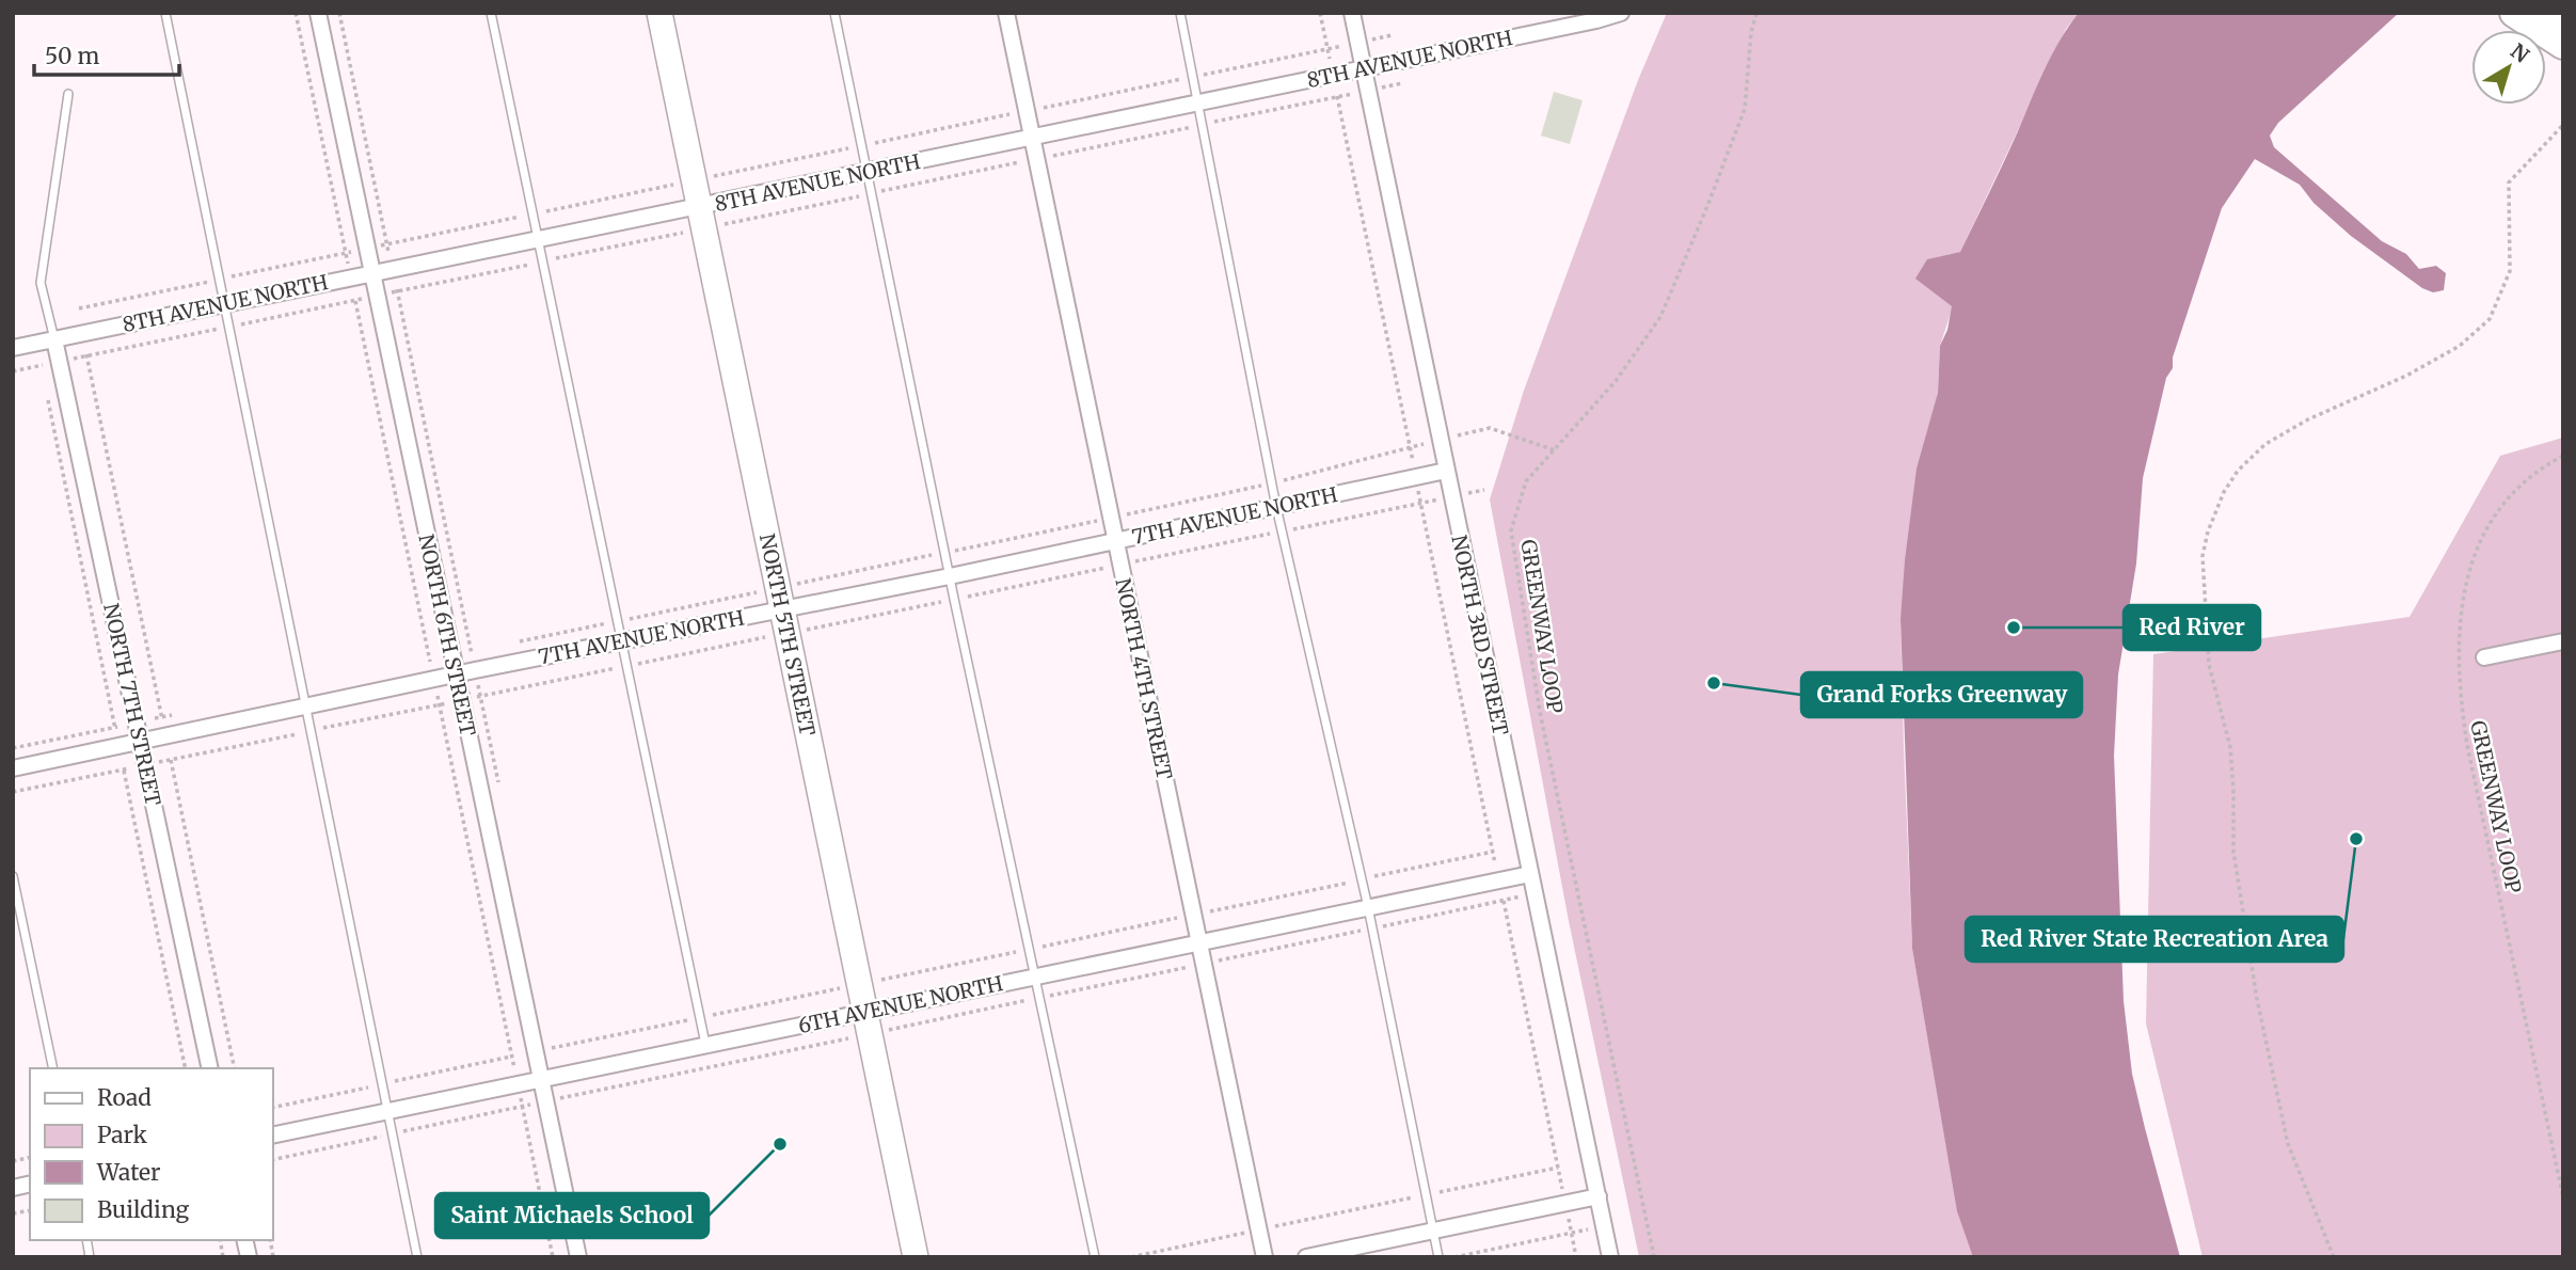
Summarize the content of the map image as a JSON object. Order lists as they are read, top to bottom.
{
  "streets": {
    "main road": ["NORTH 5TH STREET"],
    "street": [
      "8TH AVENUE NORTH",
      "7TH AVENUE NORTH",
      "NORTH 6TH STREET",
      "NORTH 3RD STREET",
      "NORTH 4TH STREET",
      "NORTH 7TH STREET",
      "6TH AVENUE NORTH"
    ],
    "path": ["GREENWAY LOOP"]
  },
  "crossings": [
    ["8TH AVENUE NORTH", "NORTH 6TH STREET"],
    ["8TH AVENUE NORTH", "NORTH 5TH STREET"],
    ["8TH AVENUE NORTH", "NORTH 3RD STREET"],
    ["8TH AVENUE NORTH", "NORTH 4TH STREET"],
    ["8TH AVENUE NORTH", "NORTH 7TH STREET"],
    ["7TH AVENUE NORTH", "NORTH 6TH STREET"],
    ["7TH AVENUE NORTH", "NORTH 5TH STREET"],
    ["7TH AVENUE NORTH", "NORTH 3RD STREET"],
    ["7TH AVENUE NORTH", "NORTH 4TH STREET"],
    ["7TH AVENUE NORTH", "NORTH 7TH STREET"],
    ["NORTH 6TH STREET", "6TH AVENUE NORTH"],
    ["NORTH 5TH STREET", "6TH AVENUE NORTH"],
    ["NORTH 3RD STREET", "6TH AVENUE NORTH"],
    ["NORTH 4TH STREET", "6TH AVENUE NORTH"]
  ],
  "places": [
    "Red River",
    "Grand Forks Greenway",
    "Red River State Recreation Area",
    "Saint Michaels School"
  ],
  "legend": [
    "Road",
    "Park",
    "Water",
    "Building"
  ],
  "scale_bar": "50 m",
  "north": "top right"
}
